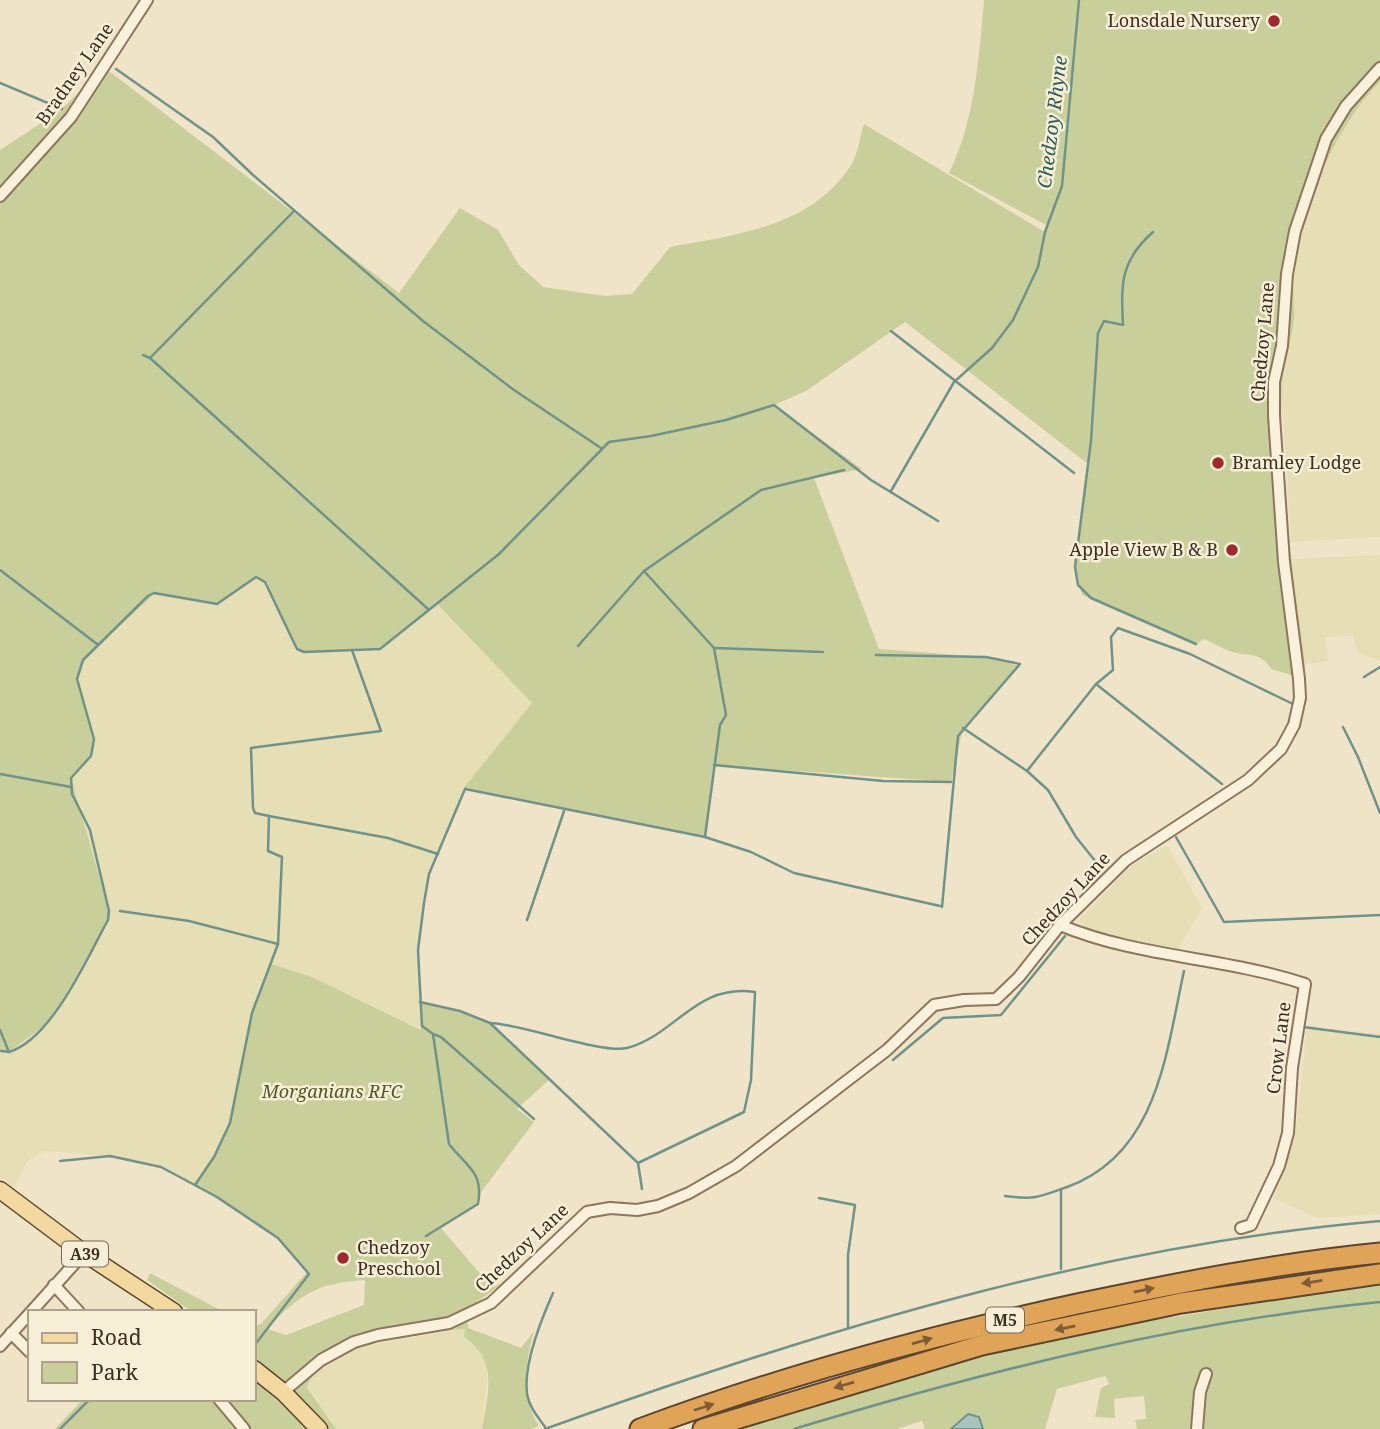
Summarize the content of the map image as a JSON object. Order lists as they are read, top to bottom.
{
  "streets": {
    "highway": ["M5"],
    "main road": ["A39"],
    "street": ["Bradney Lane", "Chedzoy Lane", "Crow Lane"]
  },
  "crossings": [
    ["Chedzoy Lane", "Crow Lane"]
  ],
  "water": ["Chedzoy Rhyne"],
  "parks": ["Morganians RFC"],
  "places": [
    "Lonsdale Nursery",
    "Bramley Lodge",
    "Apple View B & B",
    "Chedzoy Preschool"
  ],
  "legend": ["Road", "Park"]
}
